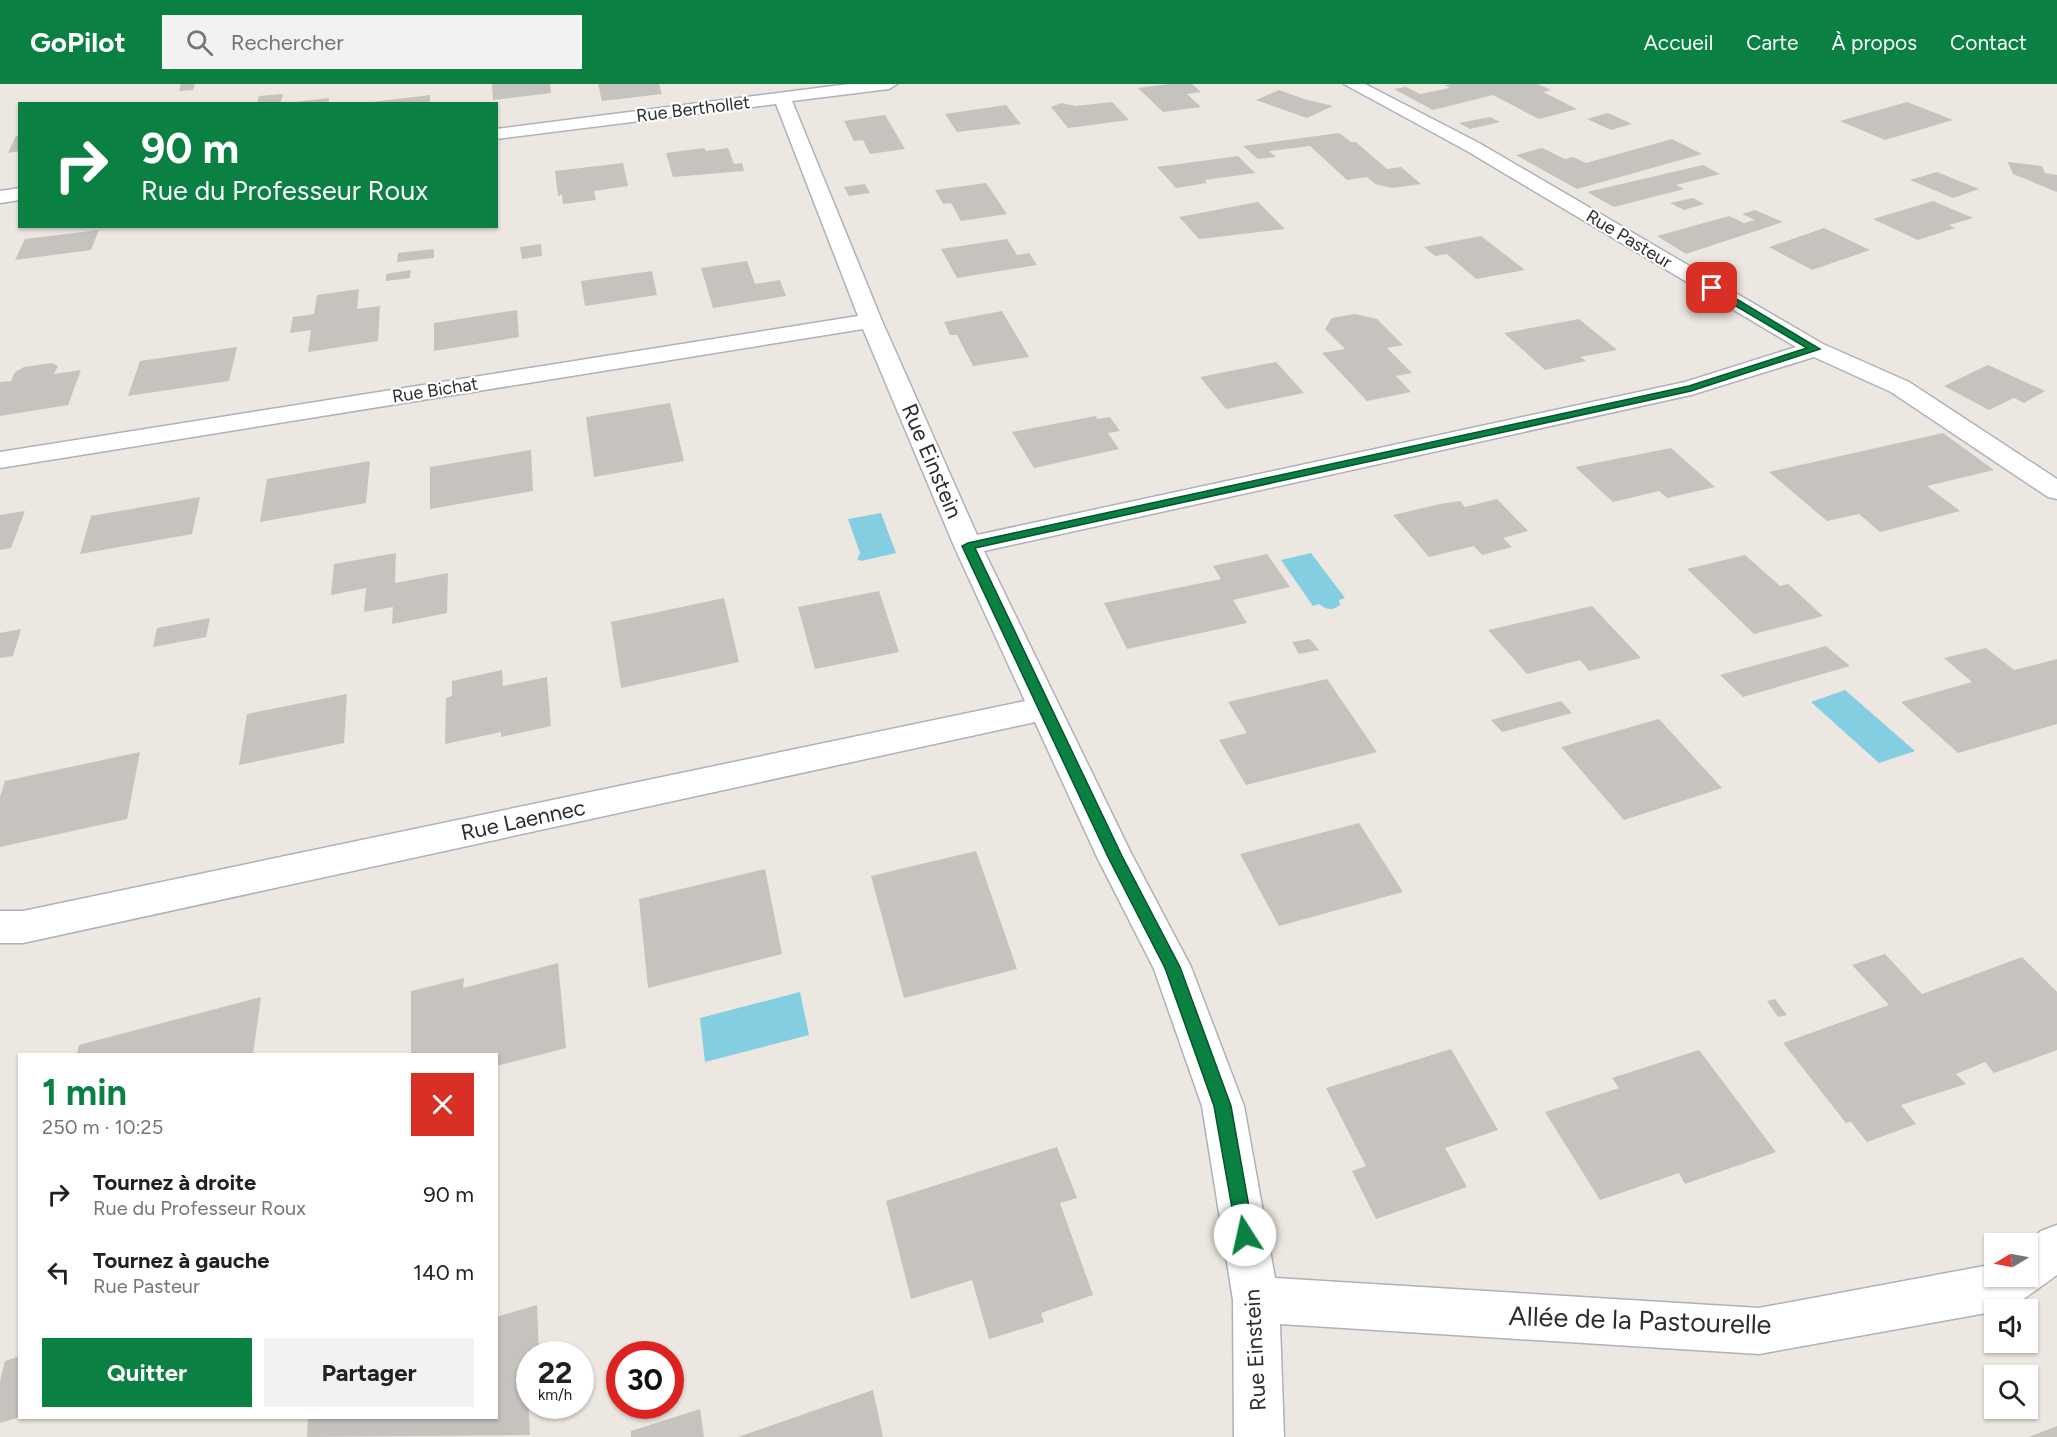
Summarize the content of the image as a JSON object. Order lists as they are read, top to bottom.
{
  "streets": {
    "street": [
      "Rue Berthollet",
      "Rue Pasteur",
      "Rue Bichat",
      "Rue Einstein",
      "Rue Laennec",
      "Allée de la Pastourelle"
    ]
  },
  "crossings": [
    ["Rue Berthollet", "Rue Einstein"],
    ["Rue Bichat", "Rue Einstein"],
    ["Rue Einstein", "Rue Laennec"],
    ["Rue Einstein", "Allée de la Pastourelle"]
  ],
  "north": "left",
  "page": {
    "header": "GoPilot",
    "search": "Rechercher",
    "nav": [
      "Accueil",
      "Carte",
      "À propos",
      "Contact"
    ],
    "turn": ["90 m", "Rue du Professeur Roux"],
    "heading": ["1 min", "250 m · 10:25"],
    "list": [
      {
        "name": "Tournez à droite",
        "note": "Rue du Professeur Roux",
        "value": "90 m"
      },
      {
        "name": "Tournez à gauche",
        "note": "Rue Pasteur",
        "value": "140 m"
      }
    ],
    "buttons": ["Quitter", "Partager"],
    "speed": "22 km/h",
    "limit": "30"
  }
}
